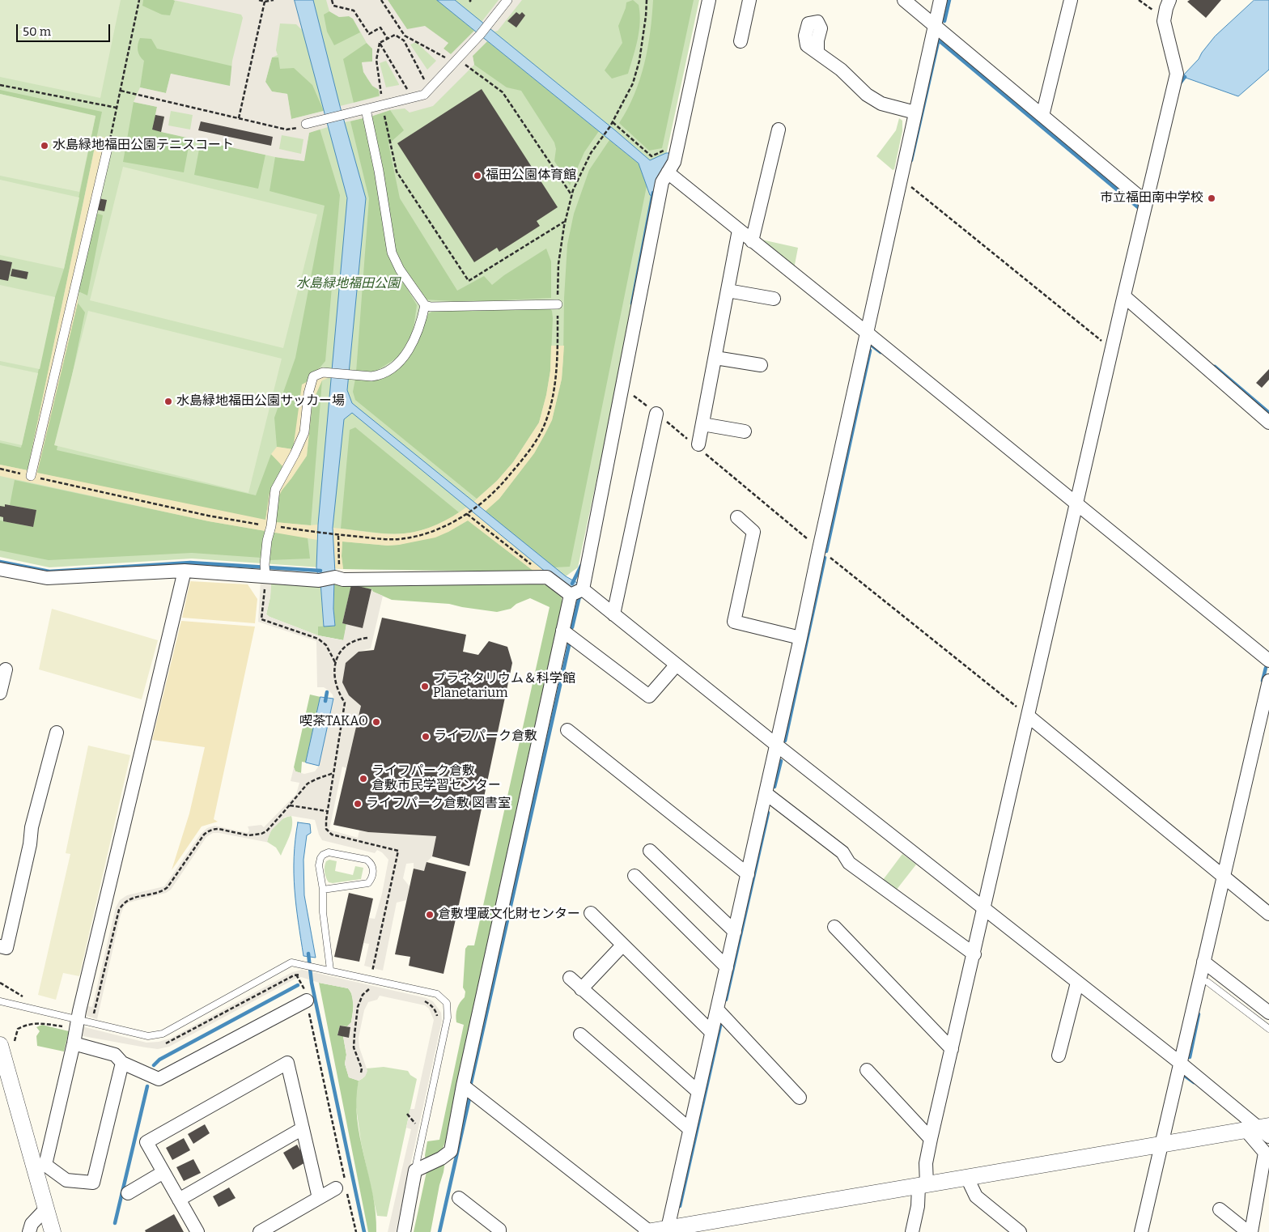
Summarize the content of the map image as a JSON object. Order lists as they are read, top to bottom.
{
  "parks": ["水島緑地福田公園"],
  "places": [
    "水島緑地福田公園テニスコート",
    "福田公園体育館",
    "市立福田南中学校",
    "水島緑地福田公園サッカー場",
    "プラネタリウム＆科学館 Planetarium",
    "喫茶TAKAO",
    "ライフパーク倉敷",
    "ライフパーク倉敷 倉敷市民学習センター",
    "ライフパーク倉敷 図書室",
    "倉敷埋蔵文化財センター"
  ],
  "scale_bar": "50 m"
}
